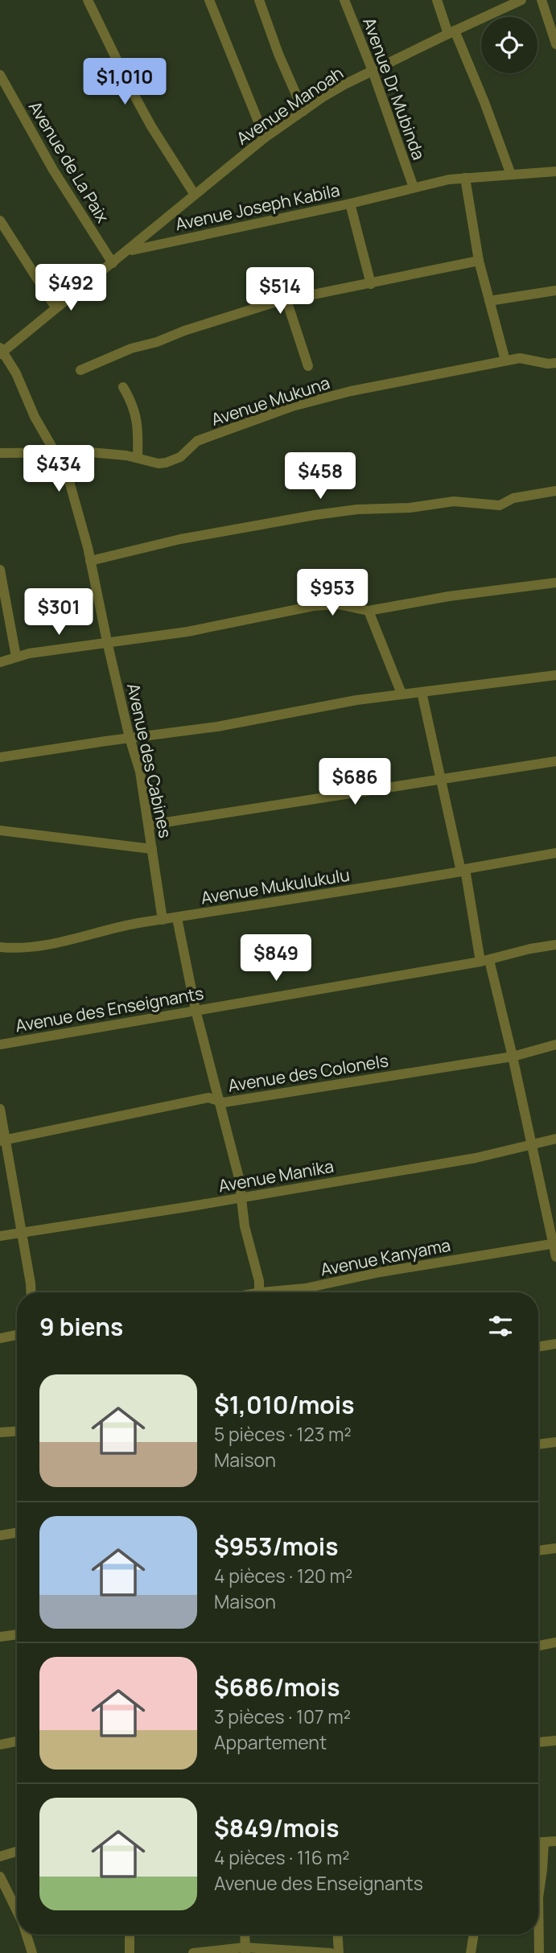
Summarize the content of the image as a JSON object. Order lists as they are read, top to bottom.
{
  "streets": {
    "street": [
      "Avenue Dr Mubinda",
      "Avenue Manoah",
      "Avenue de La Paix",
      "Avenue Joseph Kabila",
      "Avenue Mukuna",
      "Avenue des Cabines",
      "Avenue Mukulukulu",
      "Avenue des Enseignants",
      "Avenue des Colonels",
      "Avenue Manika",
      "Avenue Kanyama"
    ]
  },
  "crossings": [
    ["Avenue Dr Mubinda", "Avenue Manoah"],
    ["Avenue Dr Mubinda", "Avenue Joseph Kabila"],
    ["Avenue Manoah", "Avenue Joseph Kabila"],
    ["Avenue de La Paix", "Avenue Joseph Kabila"],
    ["Avenue Joseph Kabila", "Avenue des Cabines"],
    ["Avenue Mukuna", "Avenue des Cabines"],
    ["Avenue des Cabines", "Avenue Mukulukulu"]
  ],
  "page": {
    "price": [
      "$1,010",
      "$492",
      "$514",
      "$434",
      "$458",
      "$953",
      "$301",
      "$686",
      "$849"
    ],
    "heading": "9 biens",
    "list": [
      {
        "name": "$1,010/mois",
        "note": "5 pièces · 123 m² · Maison"
      },
      {
        "name": "$953/mois",
        "note": "4 pièces · 120 m² · Maison"
      },
      {
        "name": "$686/mois",
        "note": "3 pièces · 107 m² · Appartement"
      },
      {
        "name": "$849/mois",
        "note": "4 pièces · 116 m² · Avenue des Enseignants"
      }
    ]
  }
}
